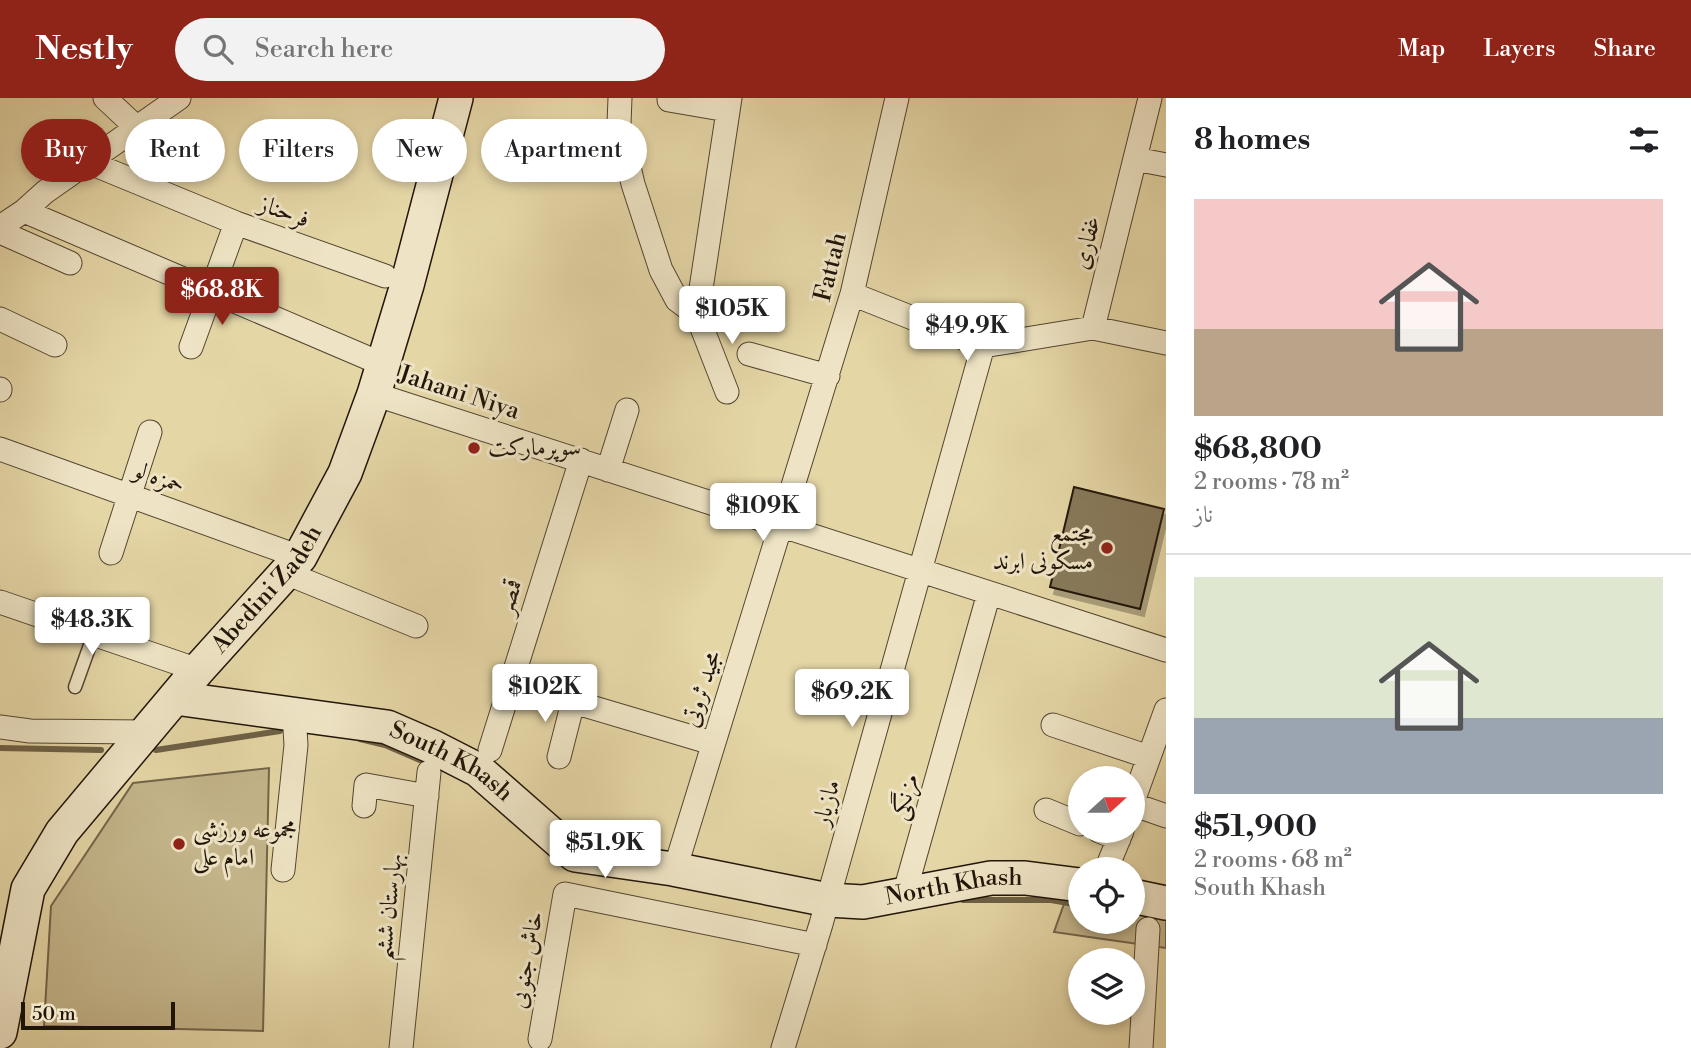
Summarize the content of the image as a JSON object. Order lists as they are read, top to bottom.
{
  "streets": {
    "street": [
      "فرحناز",
      "غفاری",
      "Fattah",
      "Jahani Niya",
      "حمزه لو",
      "Abedini Zadeh",
      "قمصر",
      "مجید ثروتی",
      "South Khash",
      "مزنگی",
      "مازیار",
      "North Khash",
      "بهارستان ششم",
      "خاش جنوبی"
    ]
  },
  "crossings": [
    ["Fattah", "Jahani Niya"],
    ["Fattah", "مجید ثروتی"],
    ["Jahani Niya", "Abedini Zadeh"],
    ["Jahani Niya", "قمصر"],
    ["Jahani Niya", "مجید ثروتی"],
    ["Jahani Niya", "مزنگی"],
    ["Jahani Niya", "مازیار"],
    ["حمزه لو", "Abedini Zadeh"],
    ["Abedini Zadeh", "South Khash"],
    ["مجید ثروتی", "South Khash"],
    ["South Khash", "مازیار"],
    ["South Khash", "North Khash"],
    ["مزنگی", "North Khash"],
    ["مازیار", "North Khash"],
    ["مازیار", "خاش جنوبی"]
  ],
  "places": ["سوپرمارکت", "مجتمع مسکونی ابرند", "مجموعه ورزشی امام علی"],
  "scale_bar": "50 m",
  "north": "right",
  "page": {
    "header": "Nestly",
    "search": "Search here",
    "nav": ["Map", "Layers", "Share"],
    "heading": "8 homes",
    "chip": [
      "Buy",
      "Rent",
      "Filters",
      "New",
      "Apartment"
    ],
    "list": [
      {
        "name": "$68,800",
        "note": "2 rooms · 78 m² · ناز"
      },
      {
        "name": "$51,900",
        "note": "2 rooms · 68 m² · South Khash"
      }
    ],
    "price": [
      "$68.8K",
      "$105K",
      "$49.9K",
      "$109K",
      "$48.3K",
      "$102K",
      "$69.2K",
      "$51.9K"
    ],
    "scale": "50 m"
  }
}
